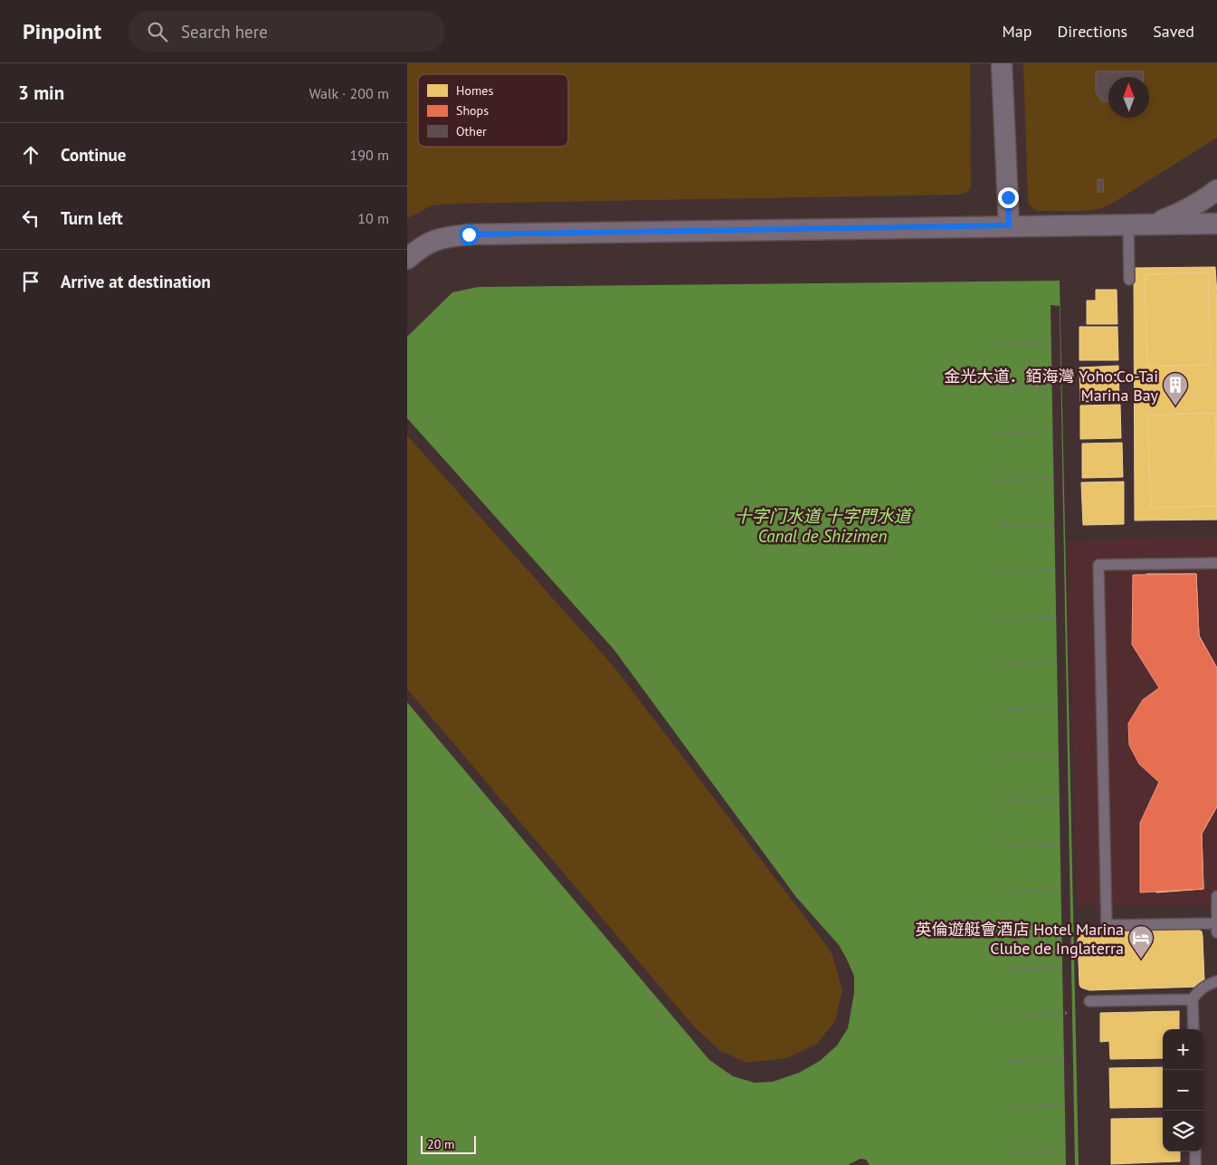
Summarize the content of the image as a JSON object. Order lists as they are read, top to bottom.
{
  "water": ["十字门水道 十字門水道 Canal de Shizimen"],
  "places": {
    "building": ["金光大道．銆海灣 Yoho:Co-Tai Marina Bay"],
    "hotel": ["英倫遊艇會酒店 Hotel Marina Clube de Inglaterra"]
  },
  "legend": ["Homes", "Shops", "Other"],
  "scale_bar": "20 m",
  "north": "top",
  "page": {
    "header": "Pinpoint",
    "search": "Search here",
    "nav": ["Map", "Directions", "Saved"],
    "heading": ["3 min", "Walk · 200 m"],
    "list": [
      ["Continue", "190 m"],
      ["Turn left", "10 m"],
      "Arrive at destination"
    ],
    "map_buttons": ["+", "−"],
    "scale": "20 m"
  }
}
